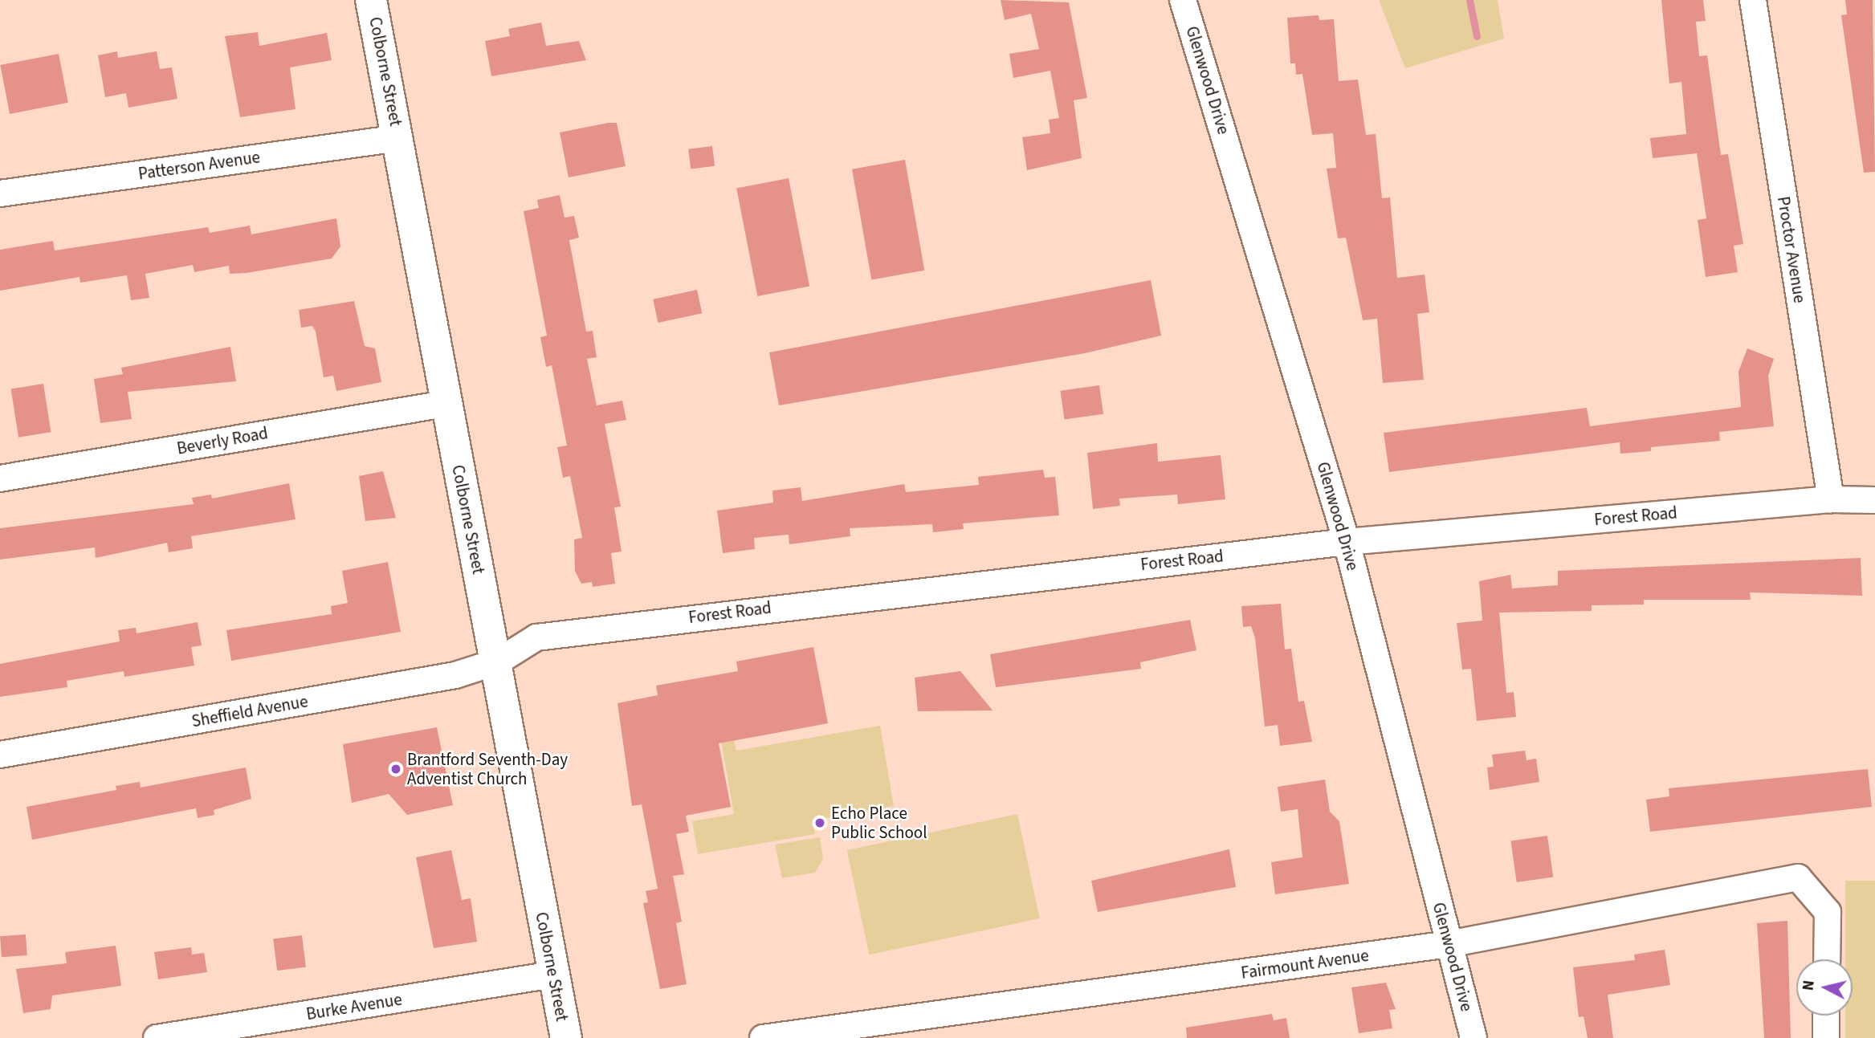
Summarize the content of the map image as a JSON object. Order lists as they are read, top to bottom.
{
  "streets": {
    "main road": ["Colborne Street"],
    "street": [
      "Glenwood Drive",
      "Patterson Avenue",
      "Proctor Avenue",
      "Beverly Road",
      "Forest Road",
      "Sheffield Avenue",
      "Fairmount Avenue",
      "Burke Avenue"
    ]
  },
  "crossings": [
    ["Colborne Street", "Patterson Avenue"],
    ["Colborne Street", "Beverly Road"],
    ["Colborne Street", "Forest Road"],
    ["Colborne Street", "Sheffield Avenue"],
    ["Colborne Street", "Burke Avenue"],
    ["Glenwood Drive", "Forest Road"],
    ["Glenwood Drive", "Fairmount Avenue"],
    ["Proctor Avenue", "Forest Road"],
    ["Forest Road", "Sheffield Avenue"]
  ],
  "places": ["Brantford Seventh-Day Adventist Church", "Echo Place Public School"],
  "north": "left"
}
